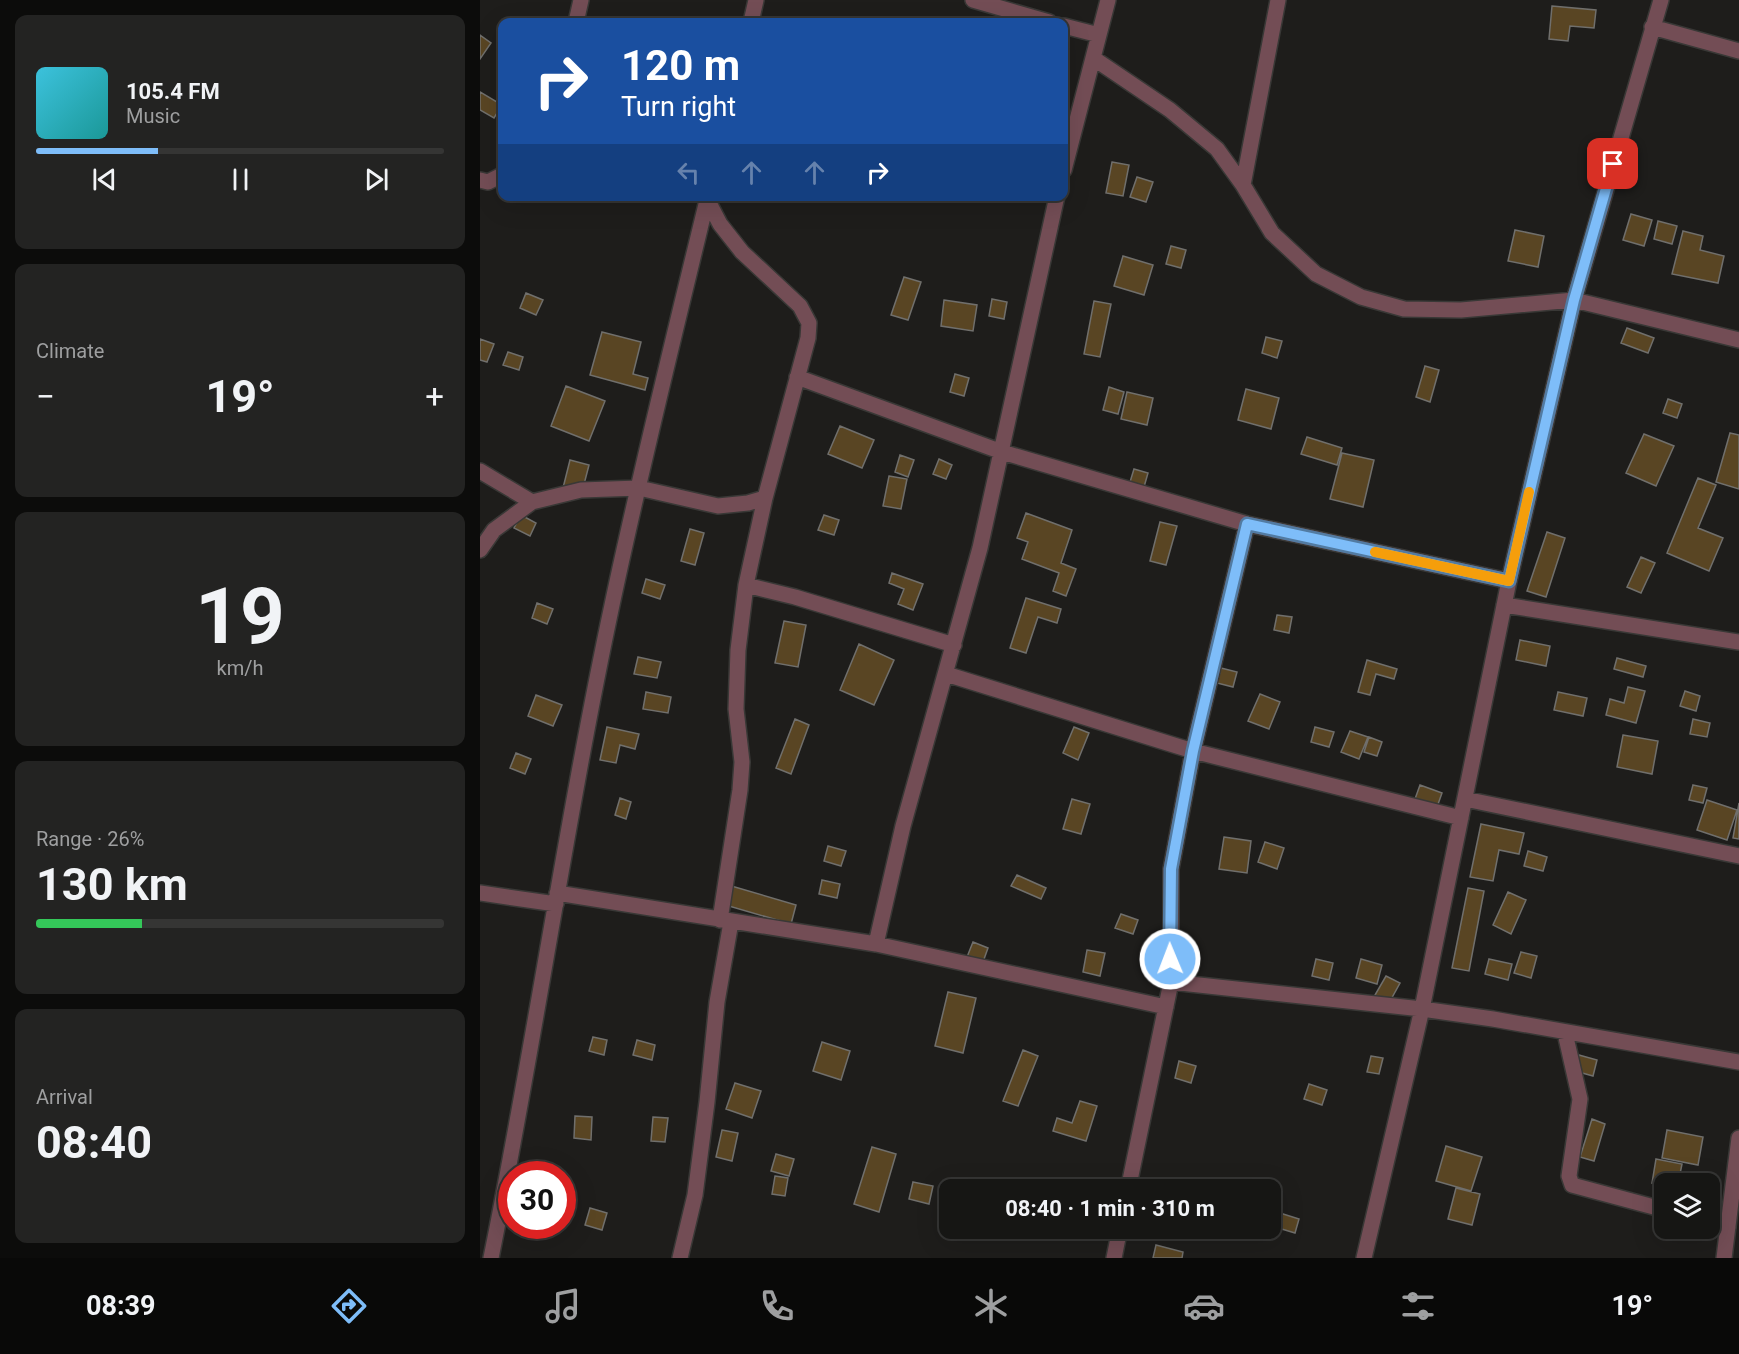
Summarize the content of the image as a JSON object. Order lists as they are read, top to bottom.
{
  "page": {
    "turn": ["120 m", "Turn right"],
    "song": ["105.4 FM", "Music"],
    "tile": [
      "Climate",
      ["19", "km/h"],
      ["Range · 26%", "130 km"],
      ["Arrival", "08:40"]
    ],
    "heat": ["−", "19°", "+"],
    "limit": "30",
    "trip": "08:40 · 1 min · 310 m",
    "tabs": ["08:39", "19°"]
  }
}
